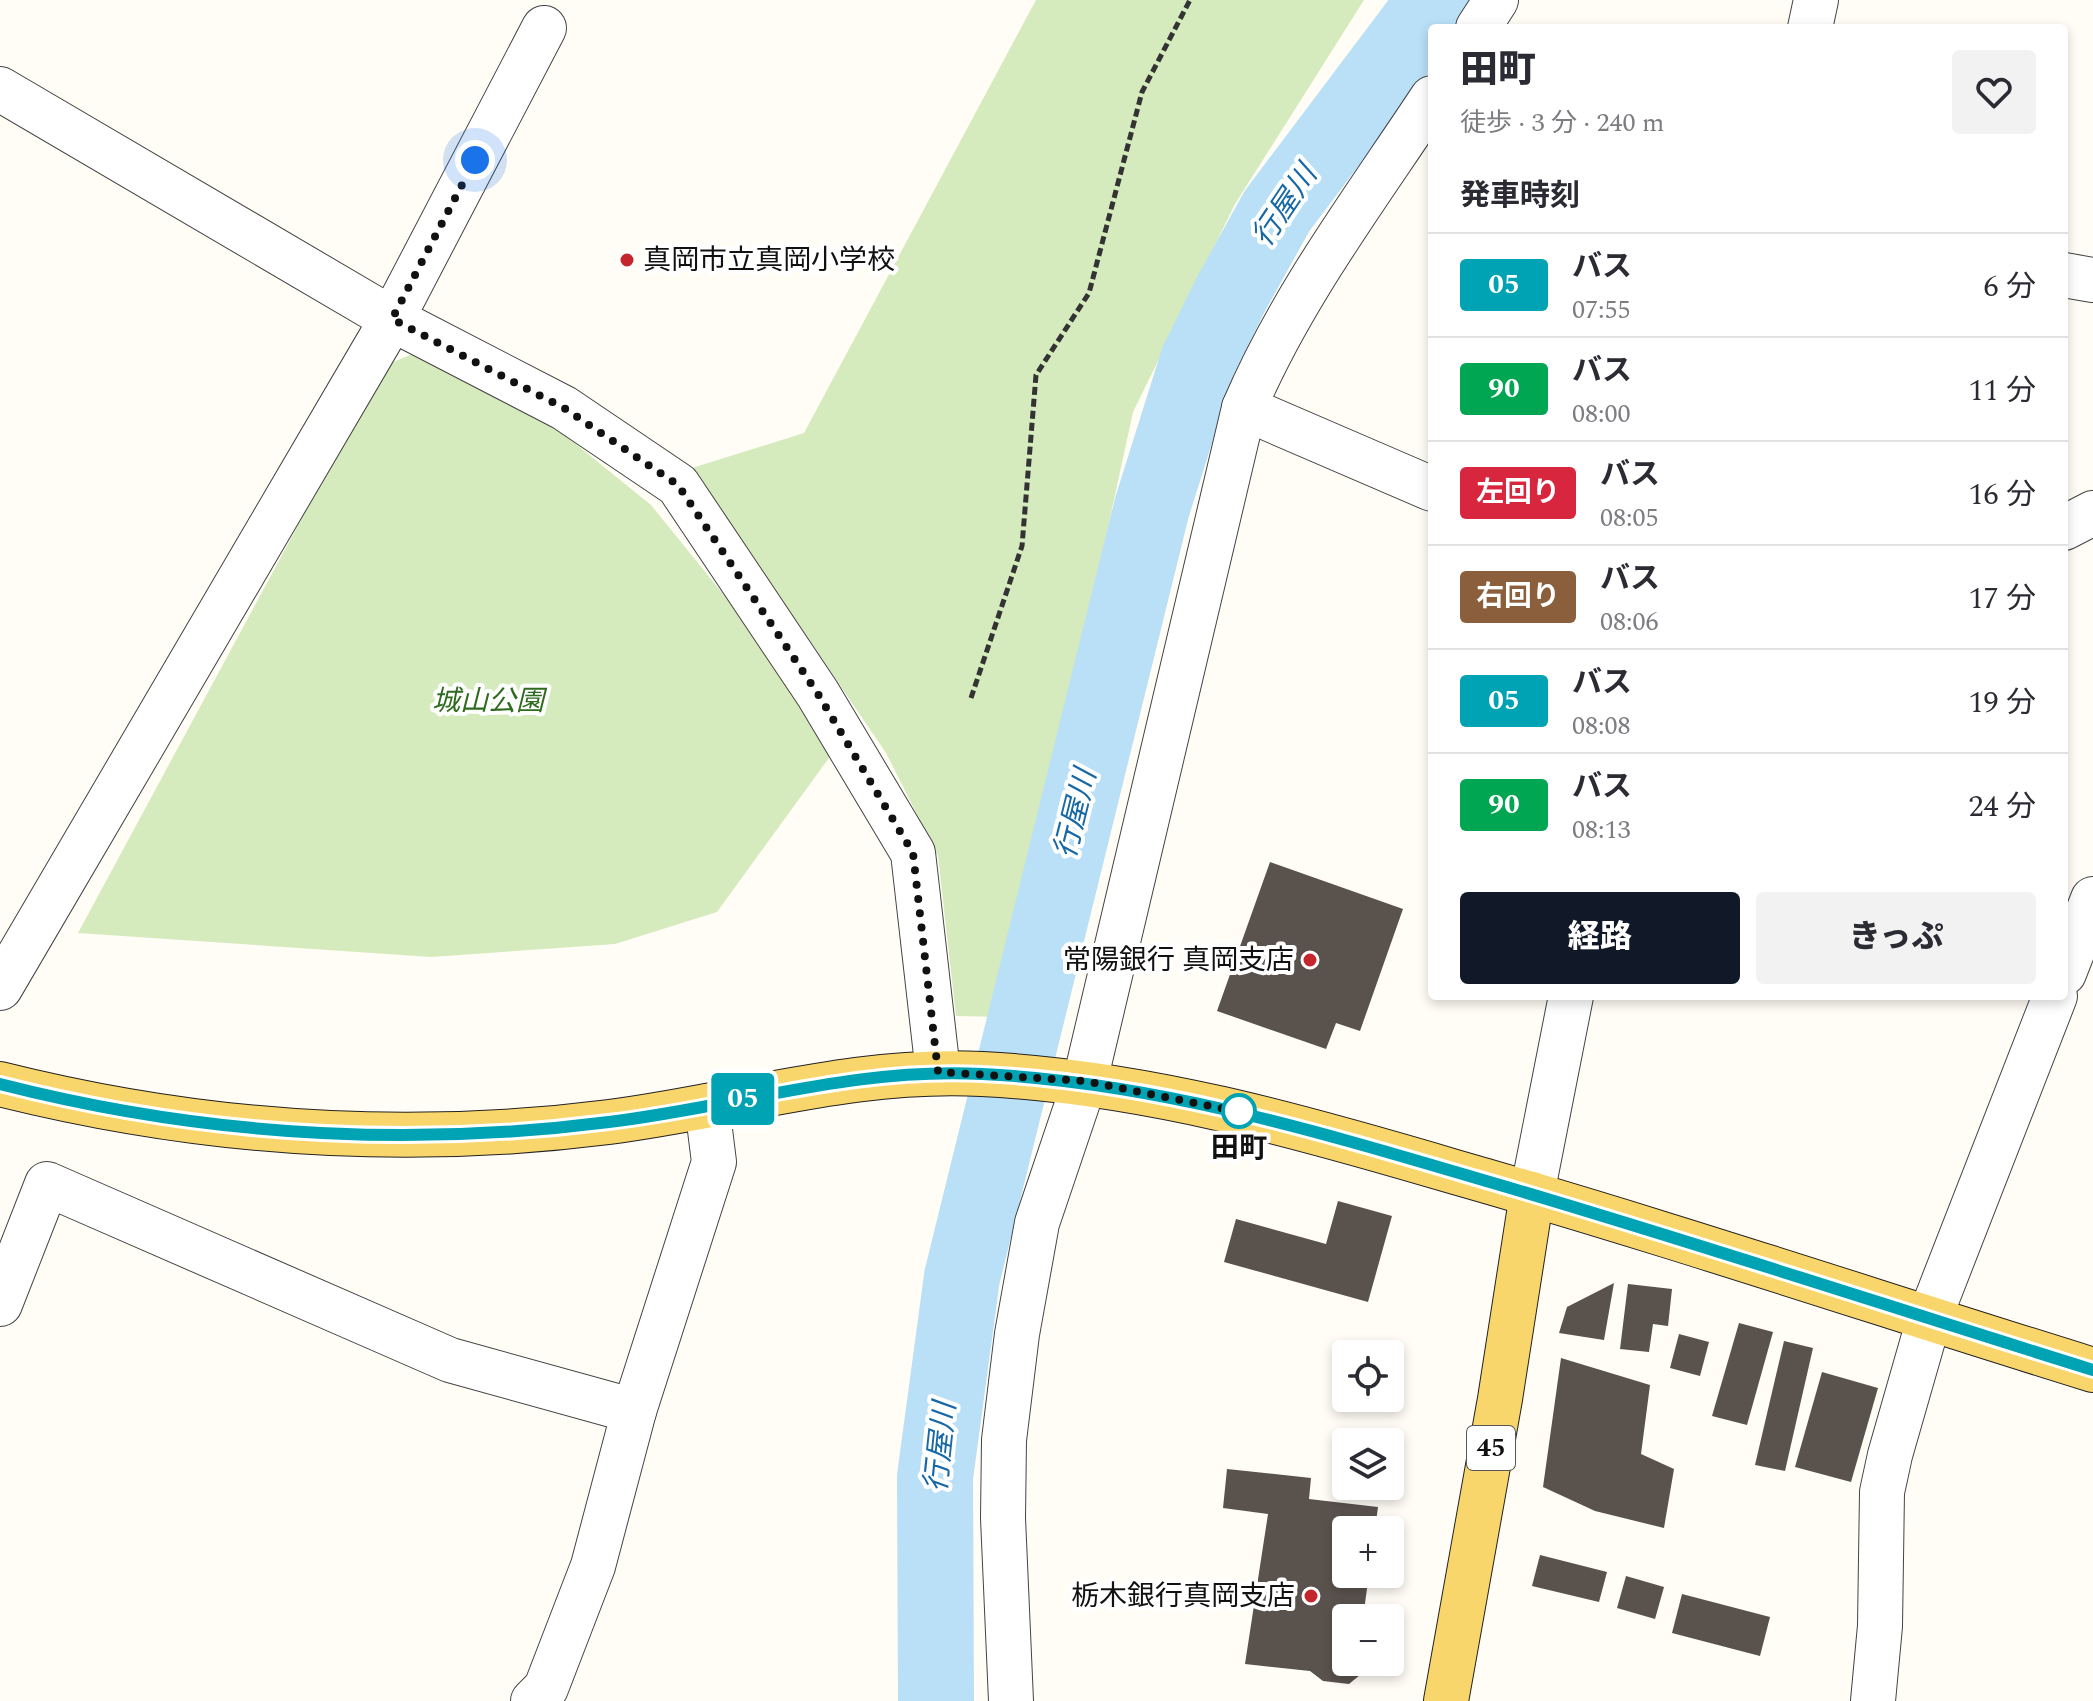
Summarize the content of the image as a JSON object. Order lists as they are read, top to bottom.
{
  "streets": {
    "main road": ["45"]
  },
  "water": ["行屋川"],
  "parks": ["城山公園"],
  "places": [
    "真岡市立真岡小学校",
    "常陽銀行 真岡支店",
    "田町",
    "栃木銀行真岡支店"
  ],
  "lines": ["bus line 05"],
  "page": {
    "on_map": "05",
    "heading": [
      ["田町", "徒歩 · 3 分 · 240 m"],
      "発車時刻"
    ],
    "list": [
      {
        "mark": "05",
        "name": "バス",
        "note": "07:55",
        "value": "6 分"
      },
      {
        "mark": "90",
        "name": "バス",
        "note": "08:00",
        "value": "11 分"
      },
      {
        "mark": "左回り",
        "name": "バス",
        "note": "08:05",
        "value": "16 分"
      },
      {
        "mark": "右回り",
        "name": "バス",
        "note": "08:06",
        "value": "17 分"
      },
      {
        "mark": "05",
        "name": "バス",
        "note": "08:08",
        "value": "19 分"
      },
      {
        "mark": "90",
        "name": "バス",
        "note": "08:13",
        "value": "24 分"
      }
    ],
    "buttons": ["経路", "きっぷ"],
    "map_buttons": ["+", "−"]
  }
}
